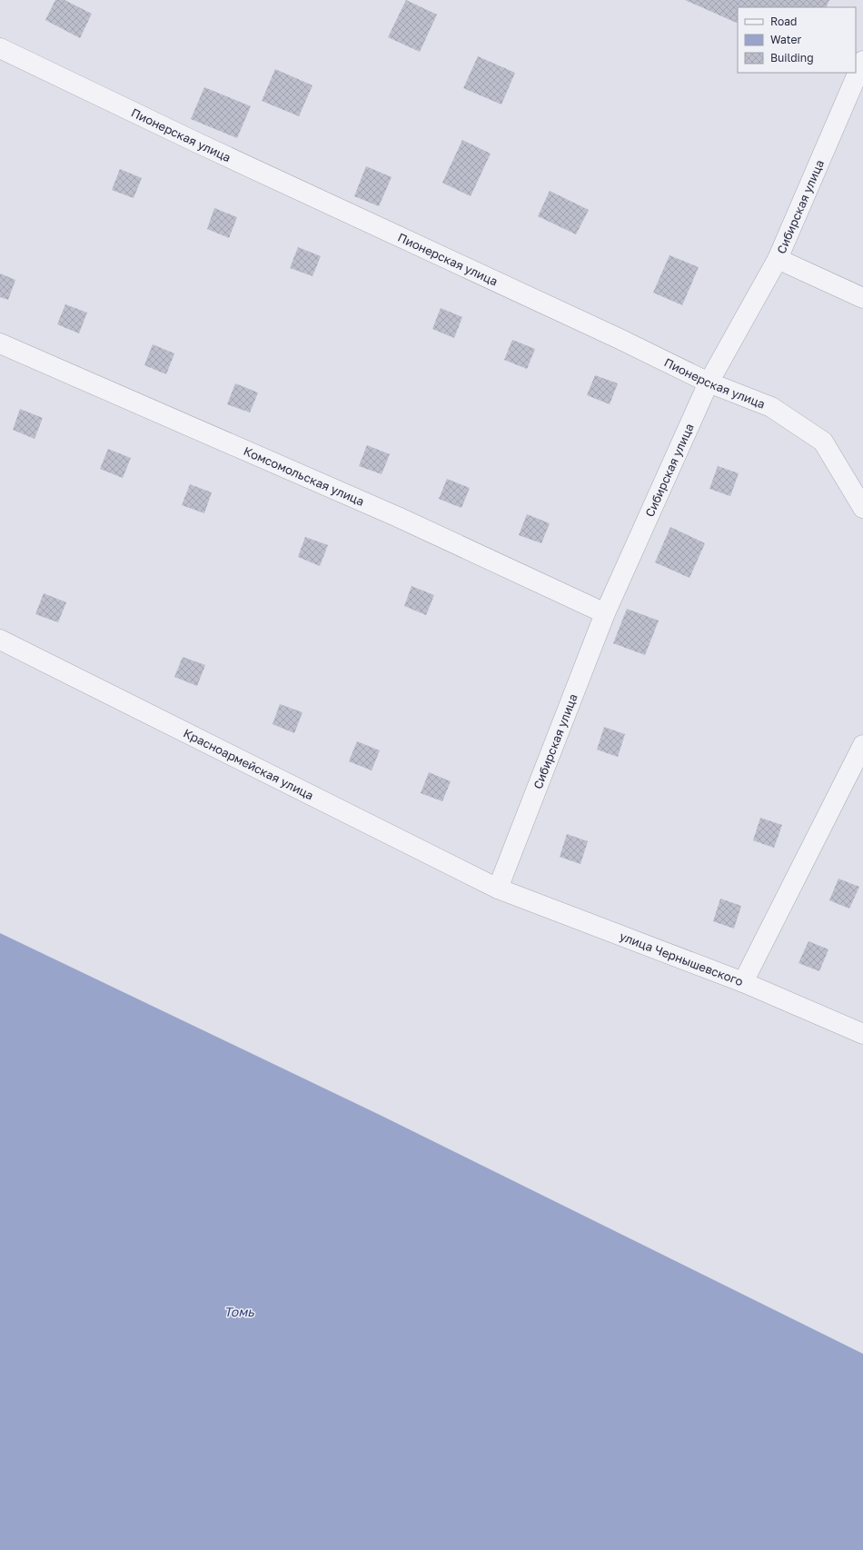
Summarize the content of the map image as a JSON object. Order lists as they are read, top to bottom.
{
  "streets": {
    "street": [
      "Пионерская улица",
      "Сибирская улица",
      "Комсомольская улица",
      "Красноармейская улица",
      "улица Чернышевского"
    ]
  },
  "crossings": [
    ["Пионерская улица", "Сибирская улица"],
    ["Сибирская улица", "Комсомольская улица"],
    ["Сибирская улица", "Красноармейская улица"],
    ["Сибирская улица", "улица Чернышевского"],
    ["Красноармейская улица", "улица Чернышевского"]
  ],
  "water": ["Томь"],
  "legend": ["Road", "Water", "Building"]
}
